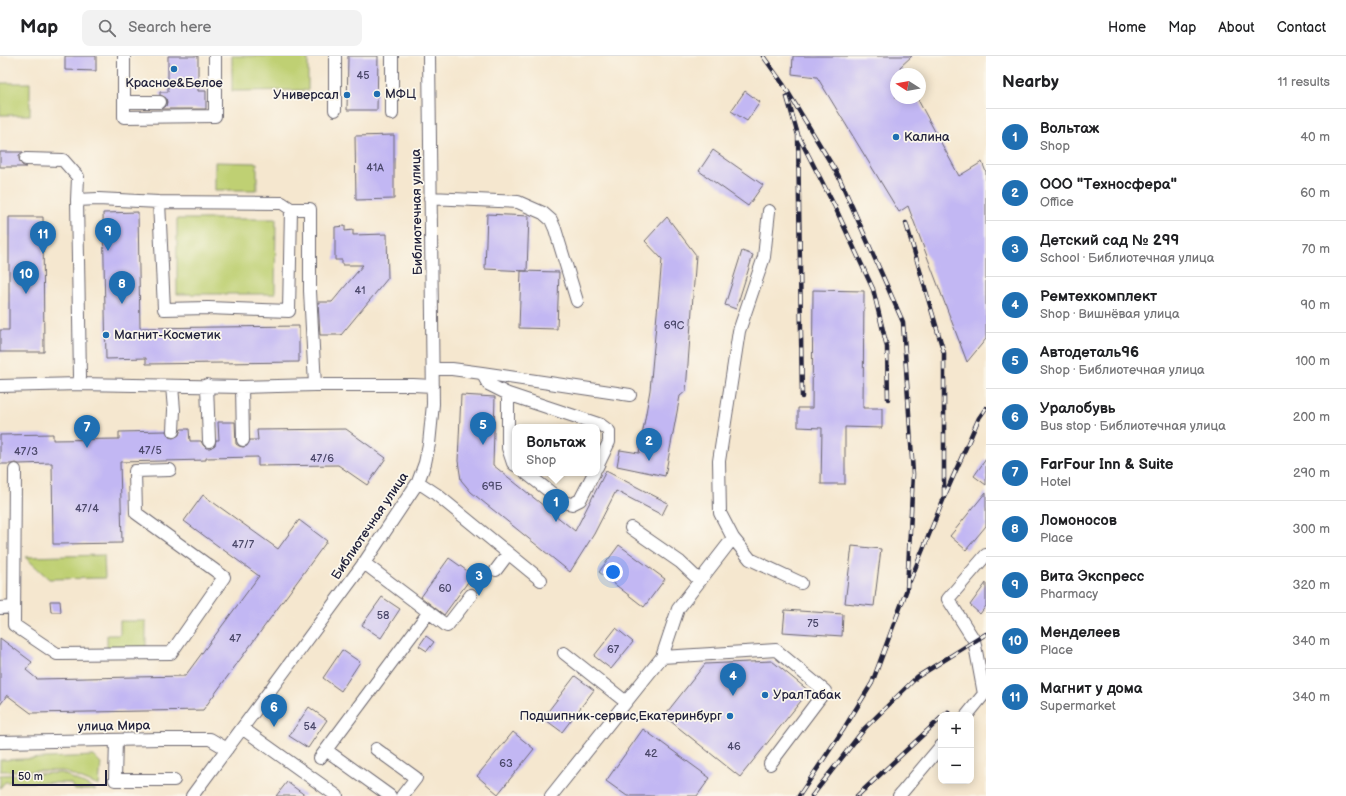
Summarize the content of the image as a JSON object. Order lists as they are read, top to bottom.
{
  "streets": {
    "street": ["Библиотечная улица", "улица Мира"]
  },
  "crossings": [
    ["Библиотечная улица", "улица Мира"]
  ],
  "places": [
    "Красное&Белое",
    "МФЦ",
    "Универсал",
    "Калина",
    "Магнит-Косметик",
    "УралТабак",
    "Подшипник-сервис,Екатеринбург"
  ],
  "house_numbers": [
    "45",
    "41А",
    "41",
    "69С",
    "47/5",
    "47/3",
    "47/6",
    "69Б",
    "47/4",
    "47/7",
    "60",
    "58",
    "75",
    "47",
    "67",
    "54",
    "46",
    "42",
    "63"
  ],
  "scale_bar": "50 m",
  "north": "left",
  "page": {
    "header": "Map",
    "search": "Search here",
    "nav": [
      "Home",
      "Map",
      "About",
      "Contact"
    ],
    "heading": ["Nearby", "11 results"],
    "list": [
      {
        "mark": "1",
        "name": "Вольтаж",
        "note": "Shop",
        "value": "40 m"
      },
      {
        "mark": "2",
        "name": "ООО \"Техносфера\"",
        "note": "Office",
        "value": "60 m"
      },
      {
        "mark": "3",
        "name": "Детский сад № 299",
        "note": "School · Библиотечная улица",
        "value": "70 m"
      },
      {
        "mark": "4",
        "name": "Ремтехкомплект",
        "note": "Shop · Вишнёвая улица",
        "value": "90 m"
      },
      {
        "mark": "5",
        "name": "Автодеталь96",
        "note": "Shop · Библиотечная улица",
        "value": "100 m"
      },
      {
        "mark": "6",
        "name": "Уралобувь",
        "note": "Bus stop · Библиотечная улица",
        "value": "200 m"
      },
      {
        "mark": "7",
        "name": "FarFour Inn & Suite",
        "note": "Hotel",
        "value": "290 m"
      },
      {
        "mark": "8",
        "name": "Ломоносов",
        "note": "Place",
        "value": "300 m"
      },
      {
        "mark": "9",
        "name": "Вита Экспресс",
        "note": "Pharmacy",
        "value": "320 m"
      },
      {
        "mark": "10",
        "name": "Менделеев",
        "note": "Place",
        "value": "340 m"
      },
      {
        "mark": "11",
        "name": "Магнит у дома",
        "note": "Supermarket",
        "value": "340 m"
      }
    ],
    "pins": [
      "9",
      "11",
      "10",
      "8",
      "5",
      "7",
      "2",
      "1",
      "3",
      "4",
      "6"
    ],
    "popup": ["Вольтаж", "Shop"],
    "map_buttons": ["+", "−"],
    "scale": "50 m"
  }
}
